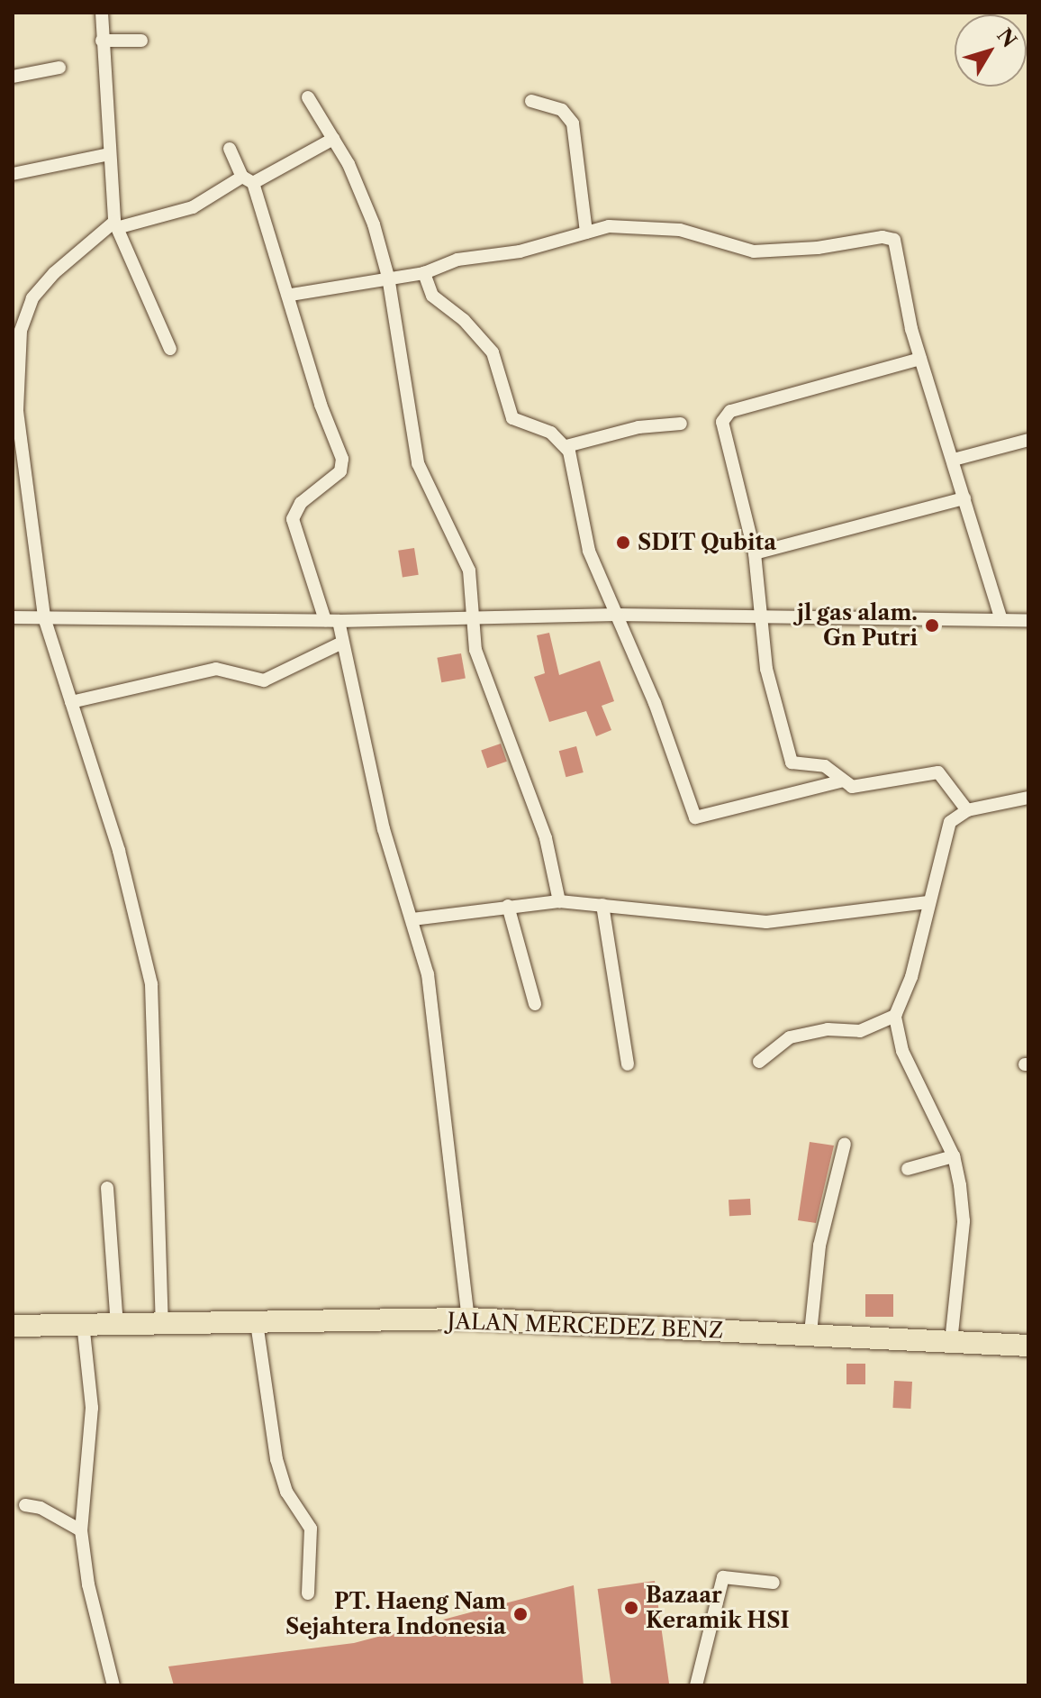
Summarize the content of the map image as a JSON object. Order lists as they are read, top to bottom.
{
  "streets": {
    "main road": ["JALAN MERCEDEZ BENZ"]
  },
  "places": [
    "SDIT Qubita",
    "jl gas alam. Gn Putri",
    "Bazaar Keramik HSI",
    "PT. Haeng Nam Sejahtera Indonesia"
  ],
  "north": "top right"
}
